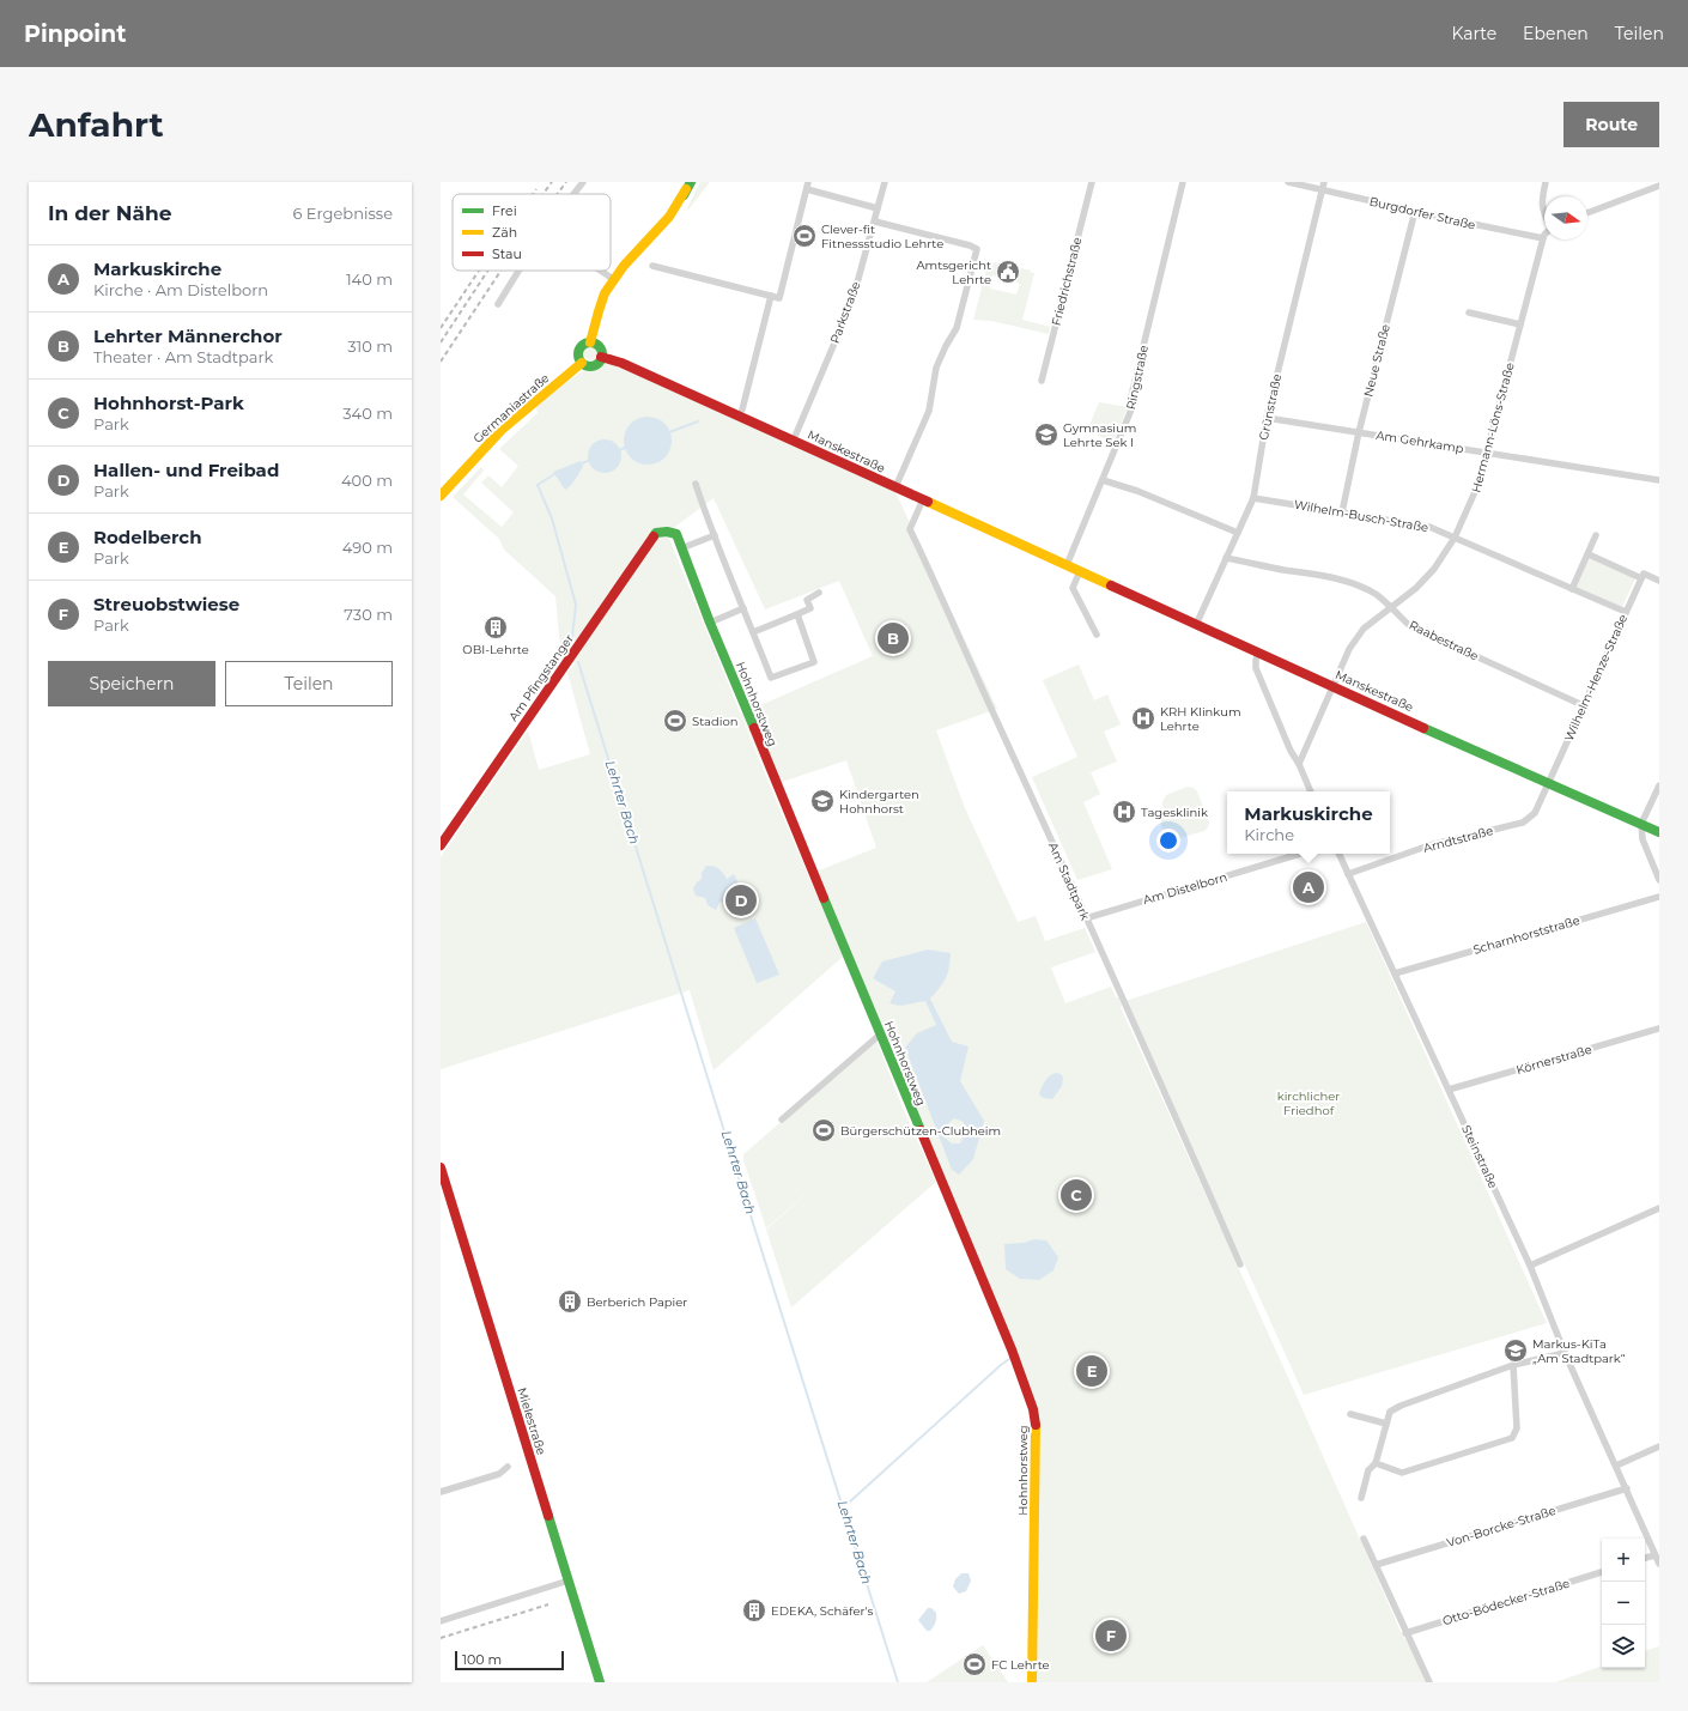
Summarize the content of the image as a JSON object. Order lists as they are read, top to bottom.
{
  "streets": {
    "street": [
      "Burgdorfer Straße",
      "Friedrichstraße",
      "Parkstraße",
      "Neue Straße",
      "Ringstraße",
      "Grünstraße",
      "Germaniastraße",
      "Hermann-Löns-Straße",
      "Am Gehrkamp",
      "Manskestraße",
      "Wilhelm-Busch-Straße",
      "Raabestraße",
      "Am Pfingstanger",
      "Wilhelm-Henze-Straße",
      "Hohnhorstweg",
      "Arndtstraße",
      "Am Stadtpark",
      "Am Distelborn",
      "Scharnhorststraße",
      "Körnerstraße",
      "Steinstraße",
      "Mielestraße",
      "Von-Borcke-Straße",
      "Otto-Bödecker-Straße"
    ]
  },
  "crossings": [
    ["Burgdorfer Straße", "Neue Straße"],
    ["Burgdorfer Straße", "Grünstraße"],
    ["Burgdorfer Straße", "Hermann-Löns-Straße"],
    ["Parkstraße", "Manskestraße"],
    ["Neue Straße", "Am Gehrkamp"],
    ["Neue Straße", "Wilhelm-Busch-Straße"],
    ["Ringstraße", "Manskestraße"],
    ["Grünstraße", "Am Gehrkamp"],
    ["Grünstraße", "Manskestraße"],
    ["Grünstraße", "Wilhelm-Busch-Straße"],
    ["Grünstraße", "Raabestraße"],
    ["Germaniastraße", "Manskestraße"],
    ["Hermann-Löns-Straße", "Am Gehrkamp"],
    ["Hermann-Löns-Straße", "Manskestraße"],
    ["Hermann-Löns-Straße", "Wilhelm-Busch-Straße"],
    ["Hermann-Löns-Straße", "Raabestraße"],
    ["Manskestraße", "Wilhelm-Henze-Straße"],
    ["Manskestraße", "Arndtstraße"],
    ["Manskestraße", "Am Stadtpark"],
    ["Wilhelm-Busch-Straße", "Wilhelm-Henze-Straße"],
    ["Raabestraße", "Wilhelm-Henze-Straße"],
    ["Am Pfingstanger", "Hohnhorstweg"],
    ["Wilhelm-Henze-Straße", "Arndtstraße"],
    ["Arndtstraße", "Steinstraße"],
    ["Am Stadtpark", "Am Distelborn"],
    ["Scharnhorststraße", "Steinstraße"],
    ["Körnerstraße", "Steinstraße"],
    ["Steinstraße", "Von-Borcke-Straße"]
  ],
  "water": ["Lehrter Bach"],
  "parks": ["kirchlicher Friedhof"],
  "places": {
    "sports": [
      "Clever-fit Fitnessstudio Lehrte",
      "Stadion",
      "Bürgerschützen-Clubheim",
      "FC Lehrte"
    ],
    "public building": ["Amtsgericht Lehrte"],
    "school or university": ["Gymnasium Lehrte Sek I", "Kindergarten Hohnhorst", "Markus-KiTa „Am Stadtpark“"],
    "building": ["OBI-Lehrte", "Berberich Papier", "EDEKA, Schäfer's"],
    "hospital": ["KRH Klinkum Lehrte", "Tagesklinik"]
  },
  "legend": ["Frei", "Zäh", "Stau"],
  "scale_bar": "100 m",
  "north": "right",
  "page": {
    "header": "Pinpoint",
    "nav": ["Karte", "Ebenen", "Teilen"],
    "buttons": [
      "Route",
      ["Speichern", "Teilen"]
    ],
    "title": "Anfahrt",
    "heading": ["In der Nähe", "6 Ergebnisse"],
    "list": [
      {
        "mark": "A",
        "name": "Markuskirche",
        "note": "Kirche · Am Distelborn",
        "value": "140 m"
      },
      {
        "mark": "B",
        "name": "Lehrter Männerchor",
        "note": "Theater · Am Stadtpark",
        "value": "310 m"
      },
      {
        "mark": "C",
        "name": "Hohnhorst-Park",
        "note": "Park",
        "value": "340 m"
      },
      {
        "mark": "D",
        "name": "Hallen- und Freibad",
        "note": "Park",
        "value": "400 m"
      },
      {
        "mark": "E",
        "name": "Rodelberch",
        "note": "Park",
        "value": "490 m"
      },
      {
        "mark": "F",
        "name": "Streuobstwiese",
        "note": "Park",
        "value": "730 m"
      }
    ],
    "pins": [
      "B",
      "A",
      "D",
      "C",
      "E",
      "F"
    ],
    "popup": ["Markuskirche", "Kirche"],
    "map_buttons": ["+", "−"],
    "scale": "100 m"
  }
}
